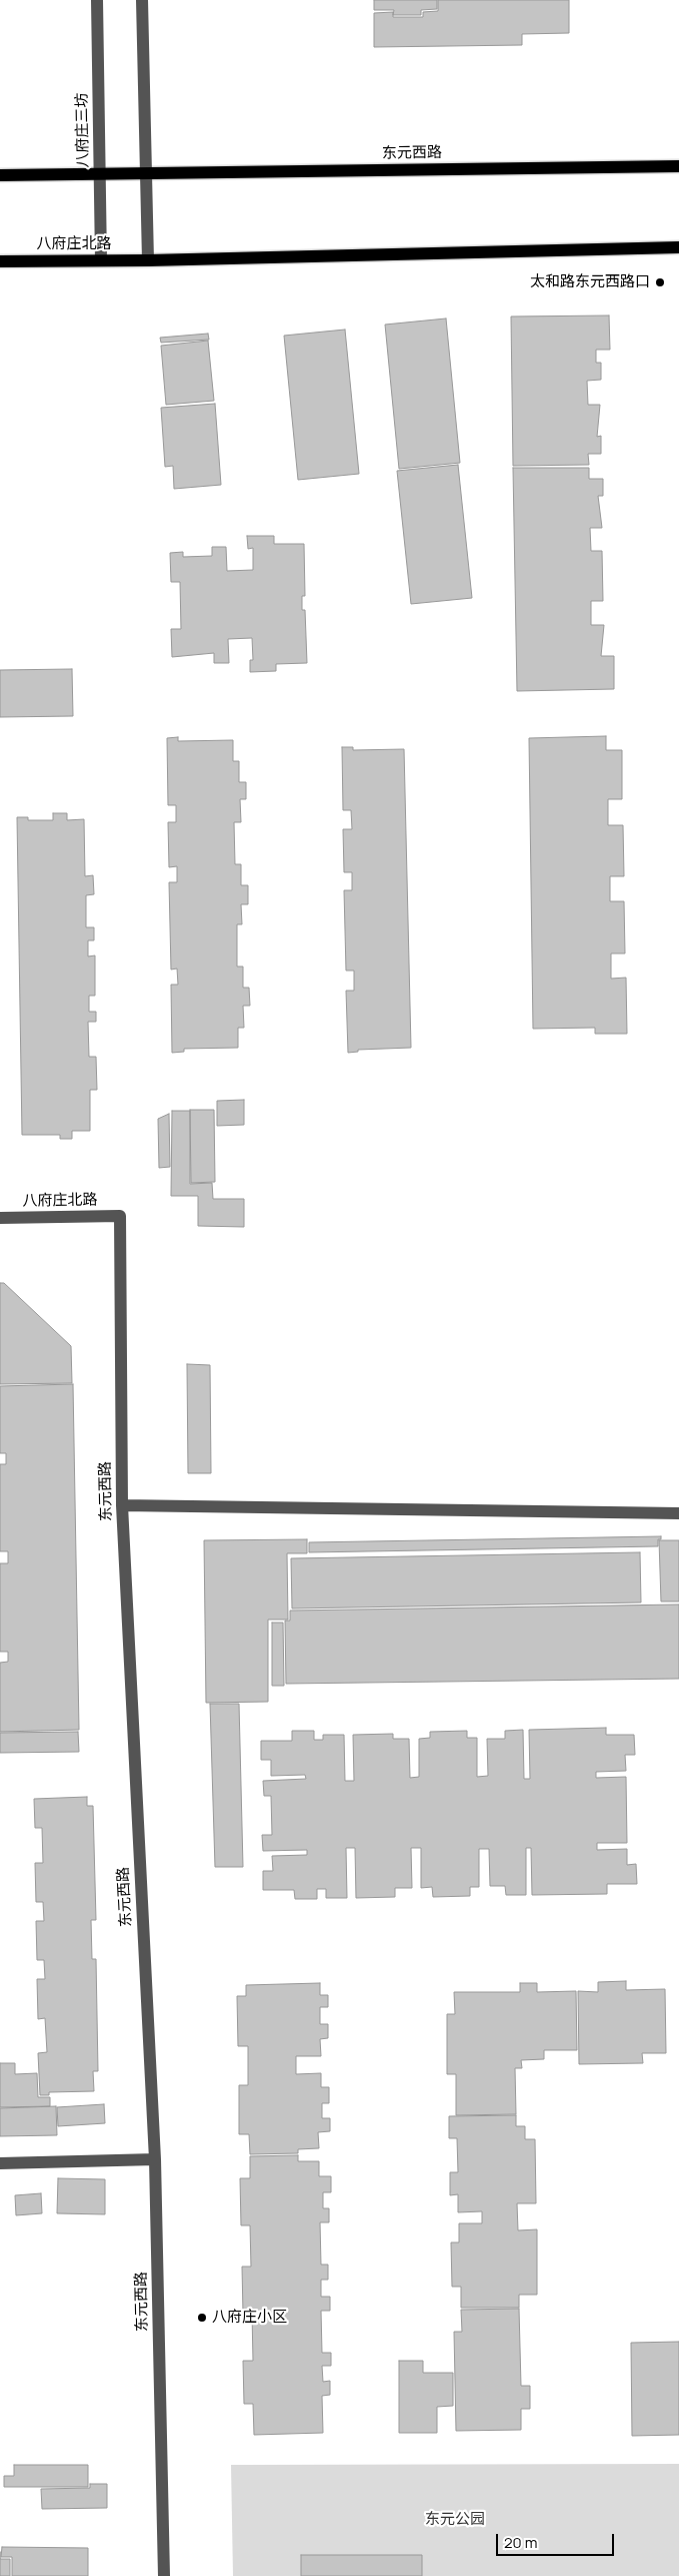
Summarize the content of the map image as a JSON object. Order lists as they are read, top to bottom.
{
  "streets": {
    "main road": ["东元西路", "八府庄北路"],
    "street": ["八府庄三坊"]
  },
  "crossings": [
    ["八府庄三坊", "八府庄北路"],
    ["东元西路", "八府庄北路"]
  ],
  "parks": ["东元公园"],
  "places": ["太和路东元西路口", "八府庄小区"],
  "scale_bar": "20 m"
}
